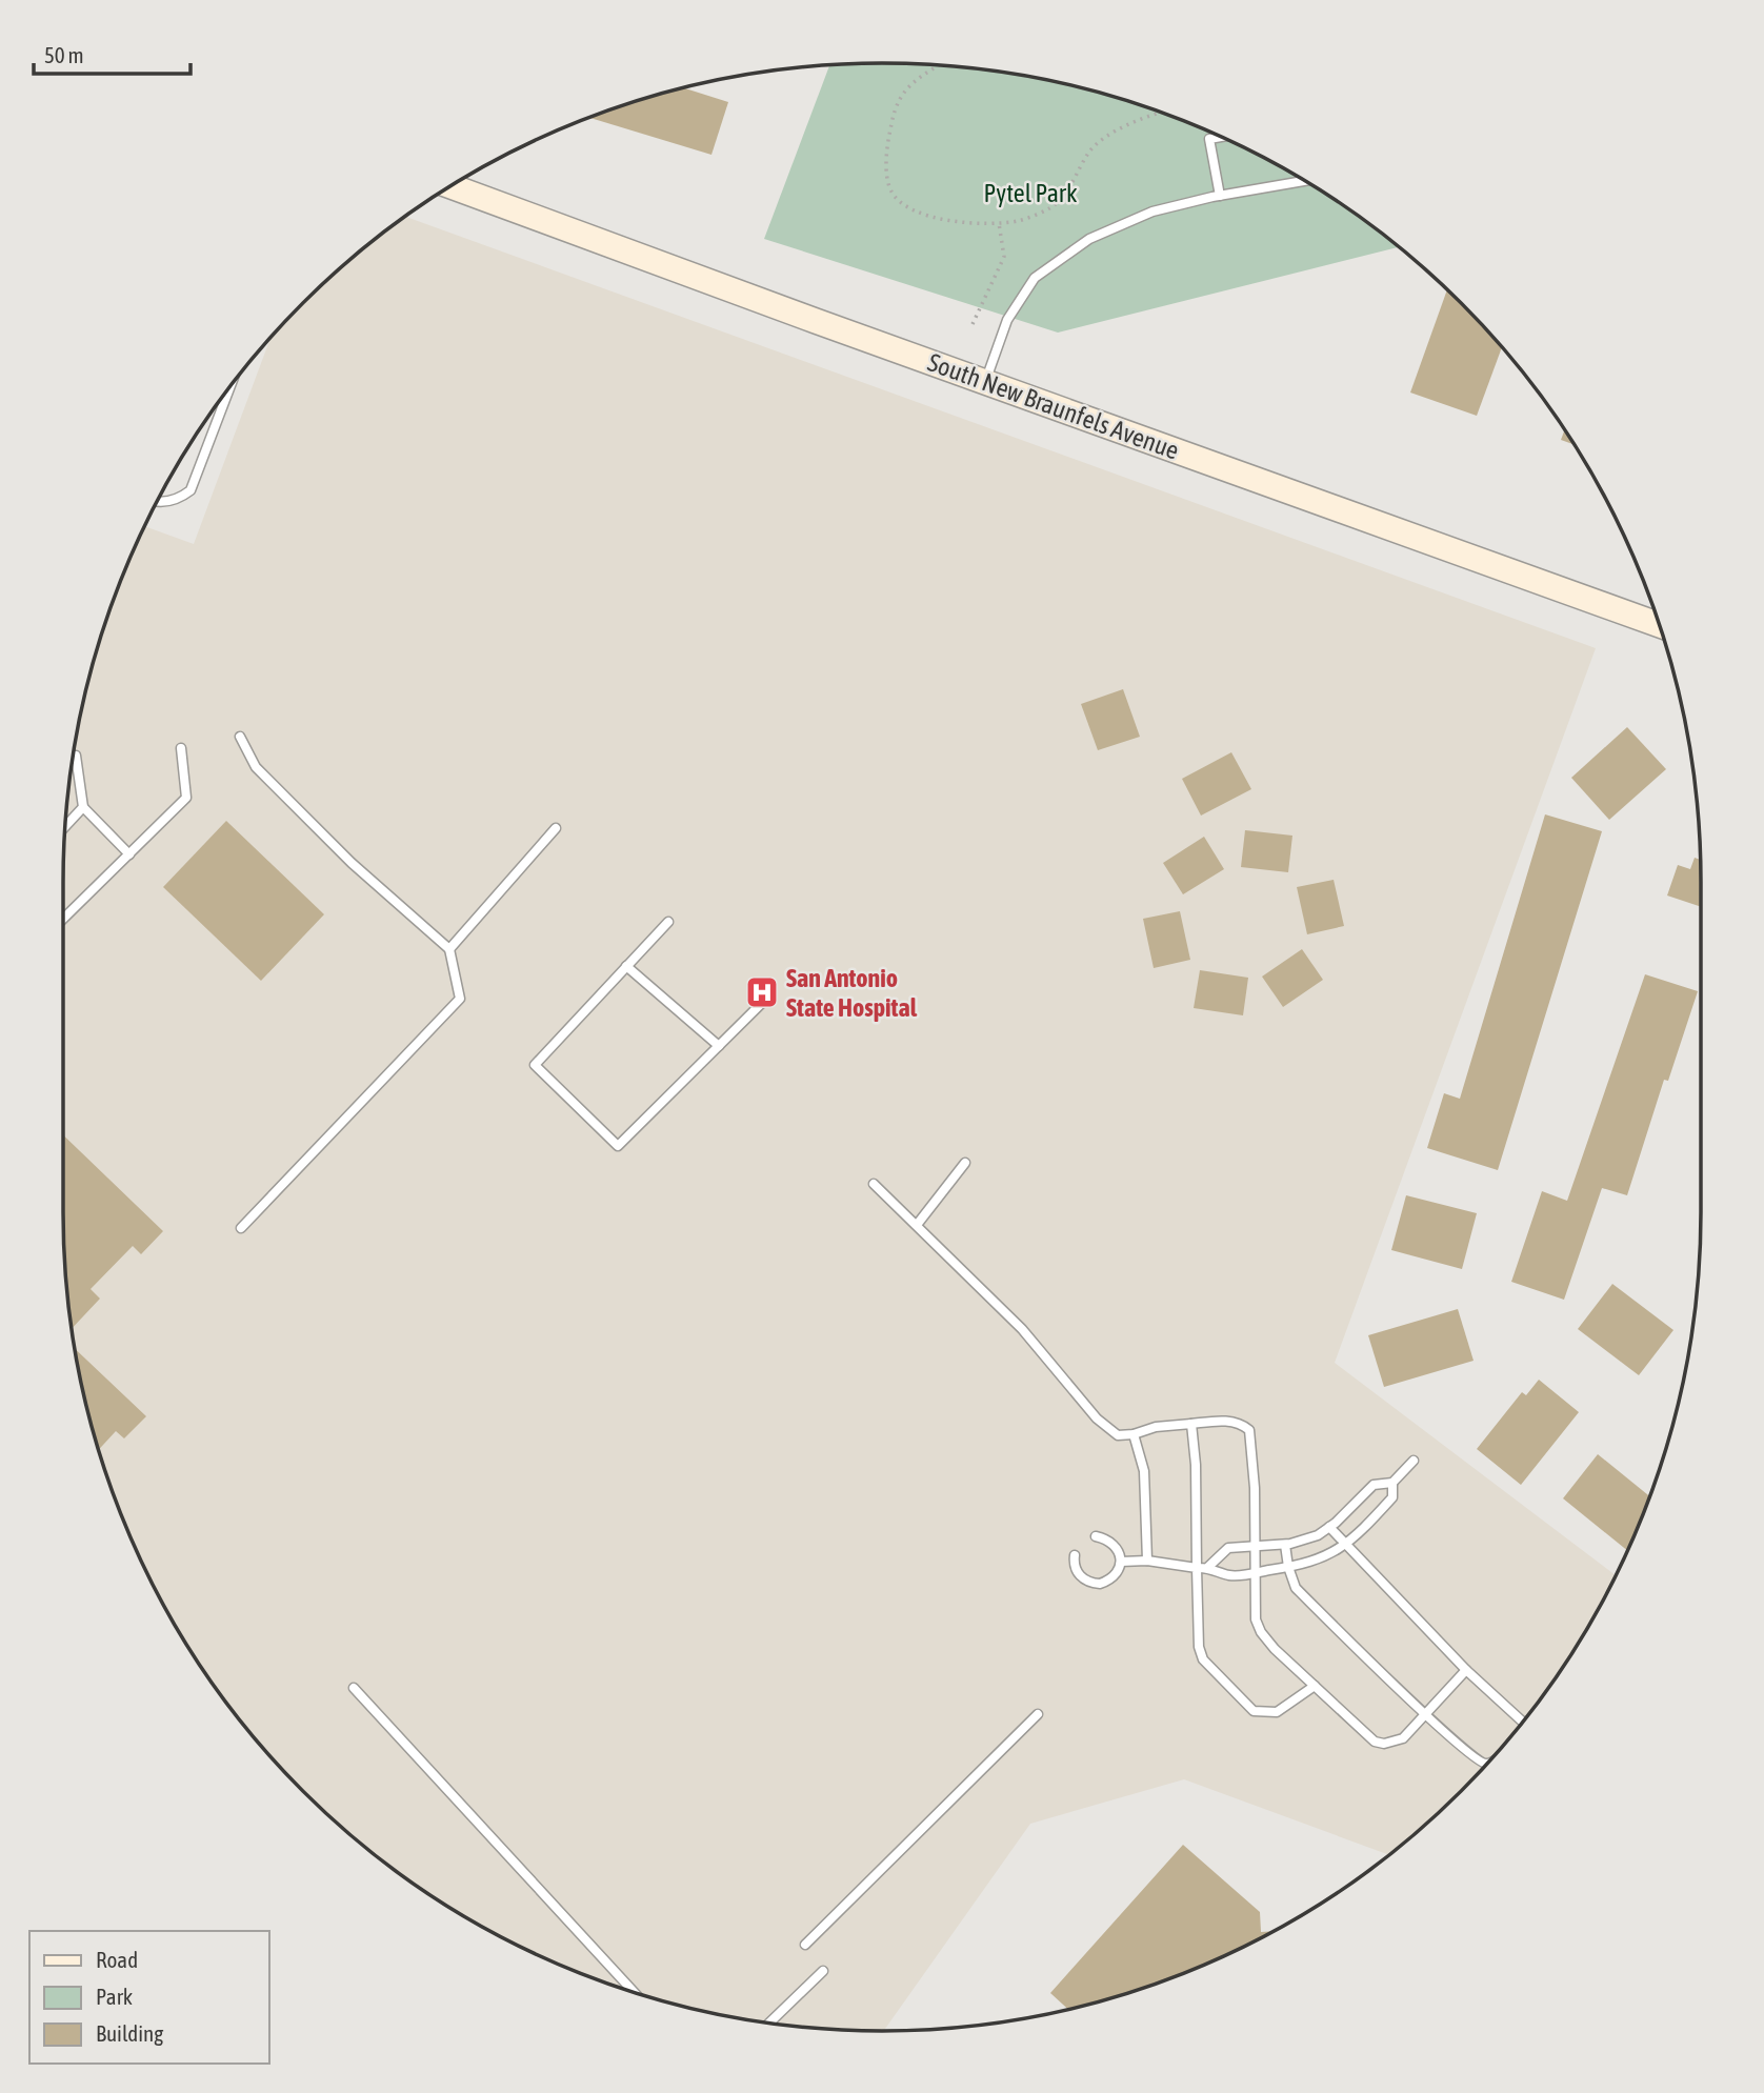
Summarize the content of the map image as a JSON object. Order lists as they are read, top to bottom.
{
  "streets": {
    "main road": ["South New Braunfels Avenue"]
  },
  "parks": ["Pytel Park"],
  "places": {
    "hospital": ["San Antonio State Hospital"]
  },
  "legend": ["Road", "Park", "Building"],
  "scale_bar": "50 m"
}
